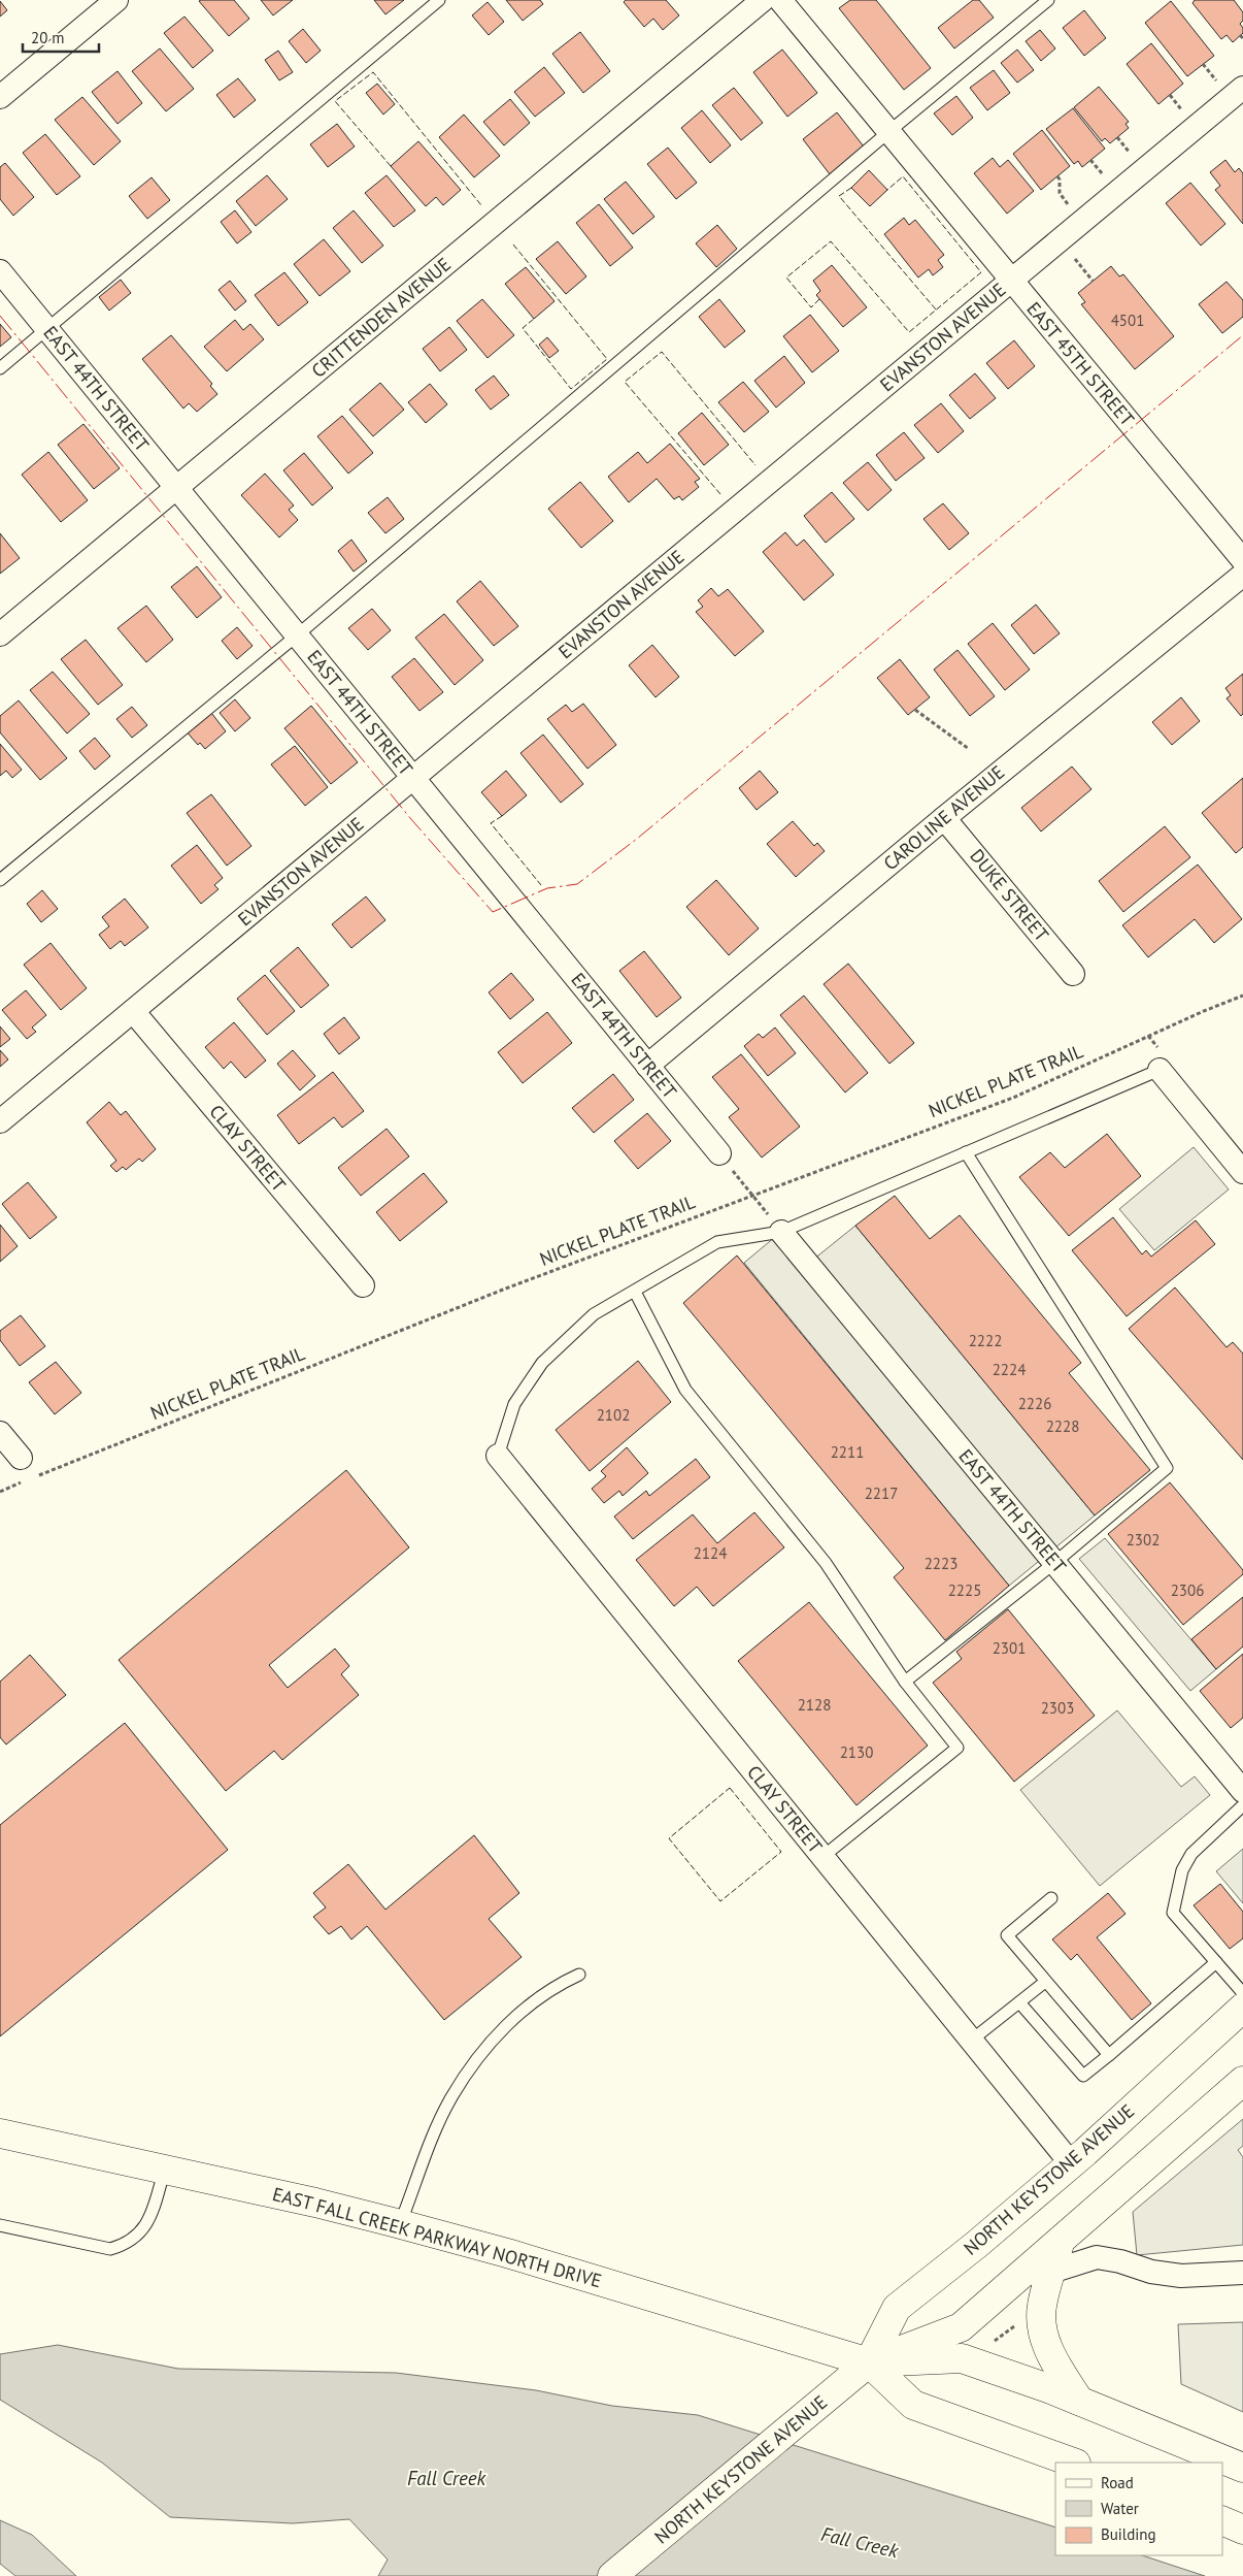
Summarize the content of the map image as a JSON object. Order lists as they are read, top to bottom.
{
  "streets": {
    "main road": ["NORTH KEYSTONE AVENUE", "EAST FALL CREEK PARKWAY NORTH DRIVE"],
    "street": [
      "CRITTENDEN AVENUE",
      "EVANSTON AVENUE",
      "EAST 45TH STREET",
      "EAST 44TH STREET",
      "CAROLINE AVENUE",
      "DUKE STREET",
      "CLAY STREET"
    ],
    "path": ["NICKEL PLATE TRAIL"]
  },
  "crossings": [
    ["CRITTENDEN AVENUE", "EAST 44TH STREET"],
    ["EVANSTON AVENUE", "EAST 45TH STREET"],
    ["EVANSTON AVENUE", "EAST 44TH STREET"],
    ["EVANSTON AVENUE", "CLAY STREET"],
    ["EAST 44TH STREET", "CAROLINE AVENUE"],
    ["CAROLINE AVENUE", "DUKE STREET"],
    ["CLAY STREET", "NORTH KEYSTONE AVENUE"],
    ["NORTH KEYSTONE AVENUE", "EAST FALL CREEK PARKWAY NORTH DRIVE"]
  ],
  "water": ["Fall Creek"],
  "house_numbers": [
    "4501",
    "2222",
    "2224",
    "2226",
    "2102",
    "2228",
    "2211",
    "2217",
    "2302",
    "2124",
    "2223",
    "2225",
    "2306",
    "2301",
    "2128",
    "2303",
    "2130"
  ],
  "legend": ["Road", "Water", "Building"],
  "scale_bar": "20 m"
}
